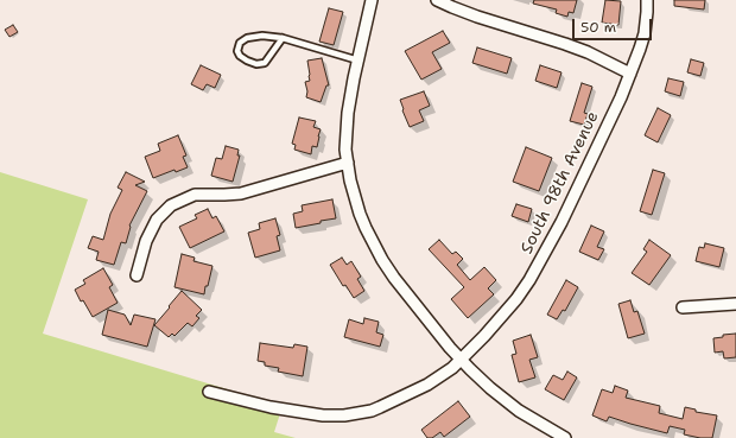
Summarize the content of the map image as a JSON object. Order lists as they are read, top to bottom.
{
  "streets": {
    "street": ["South 98th Avenue"]
  },
  "scale_bar": "50 m"
}
